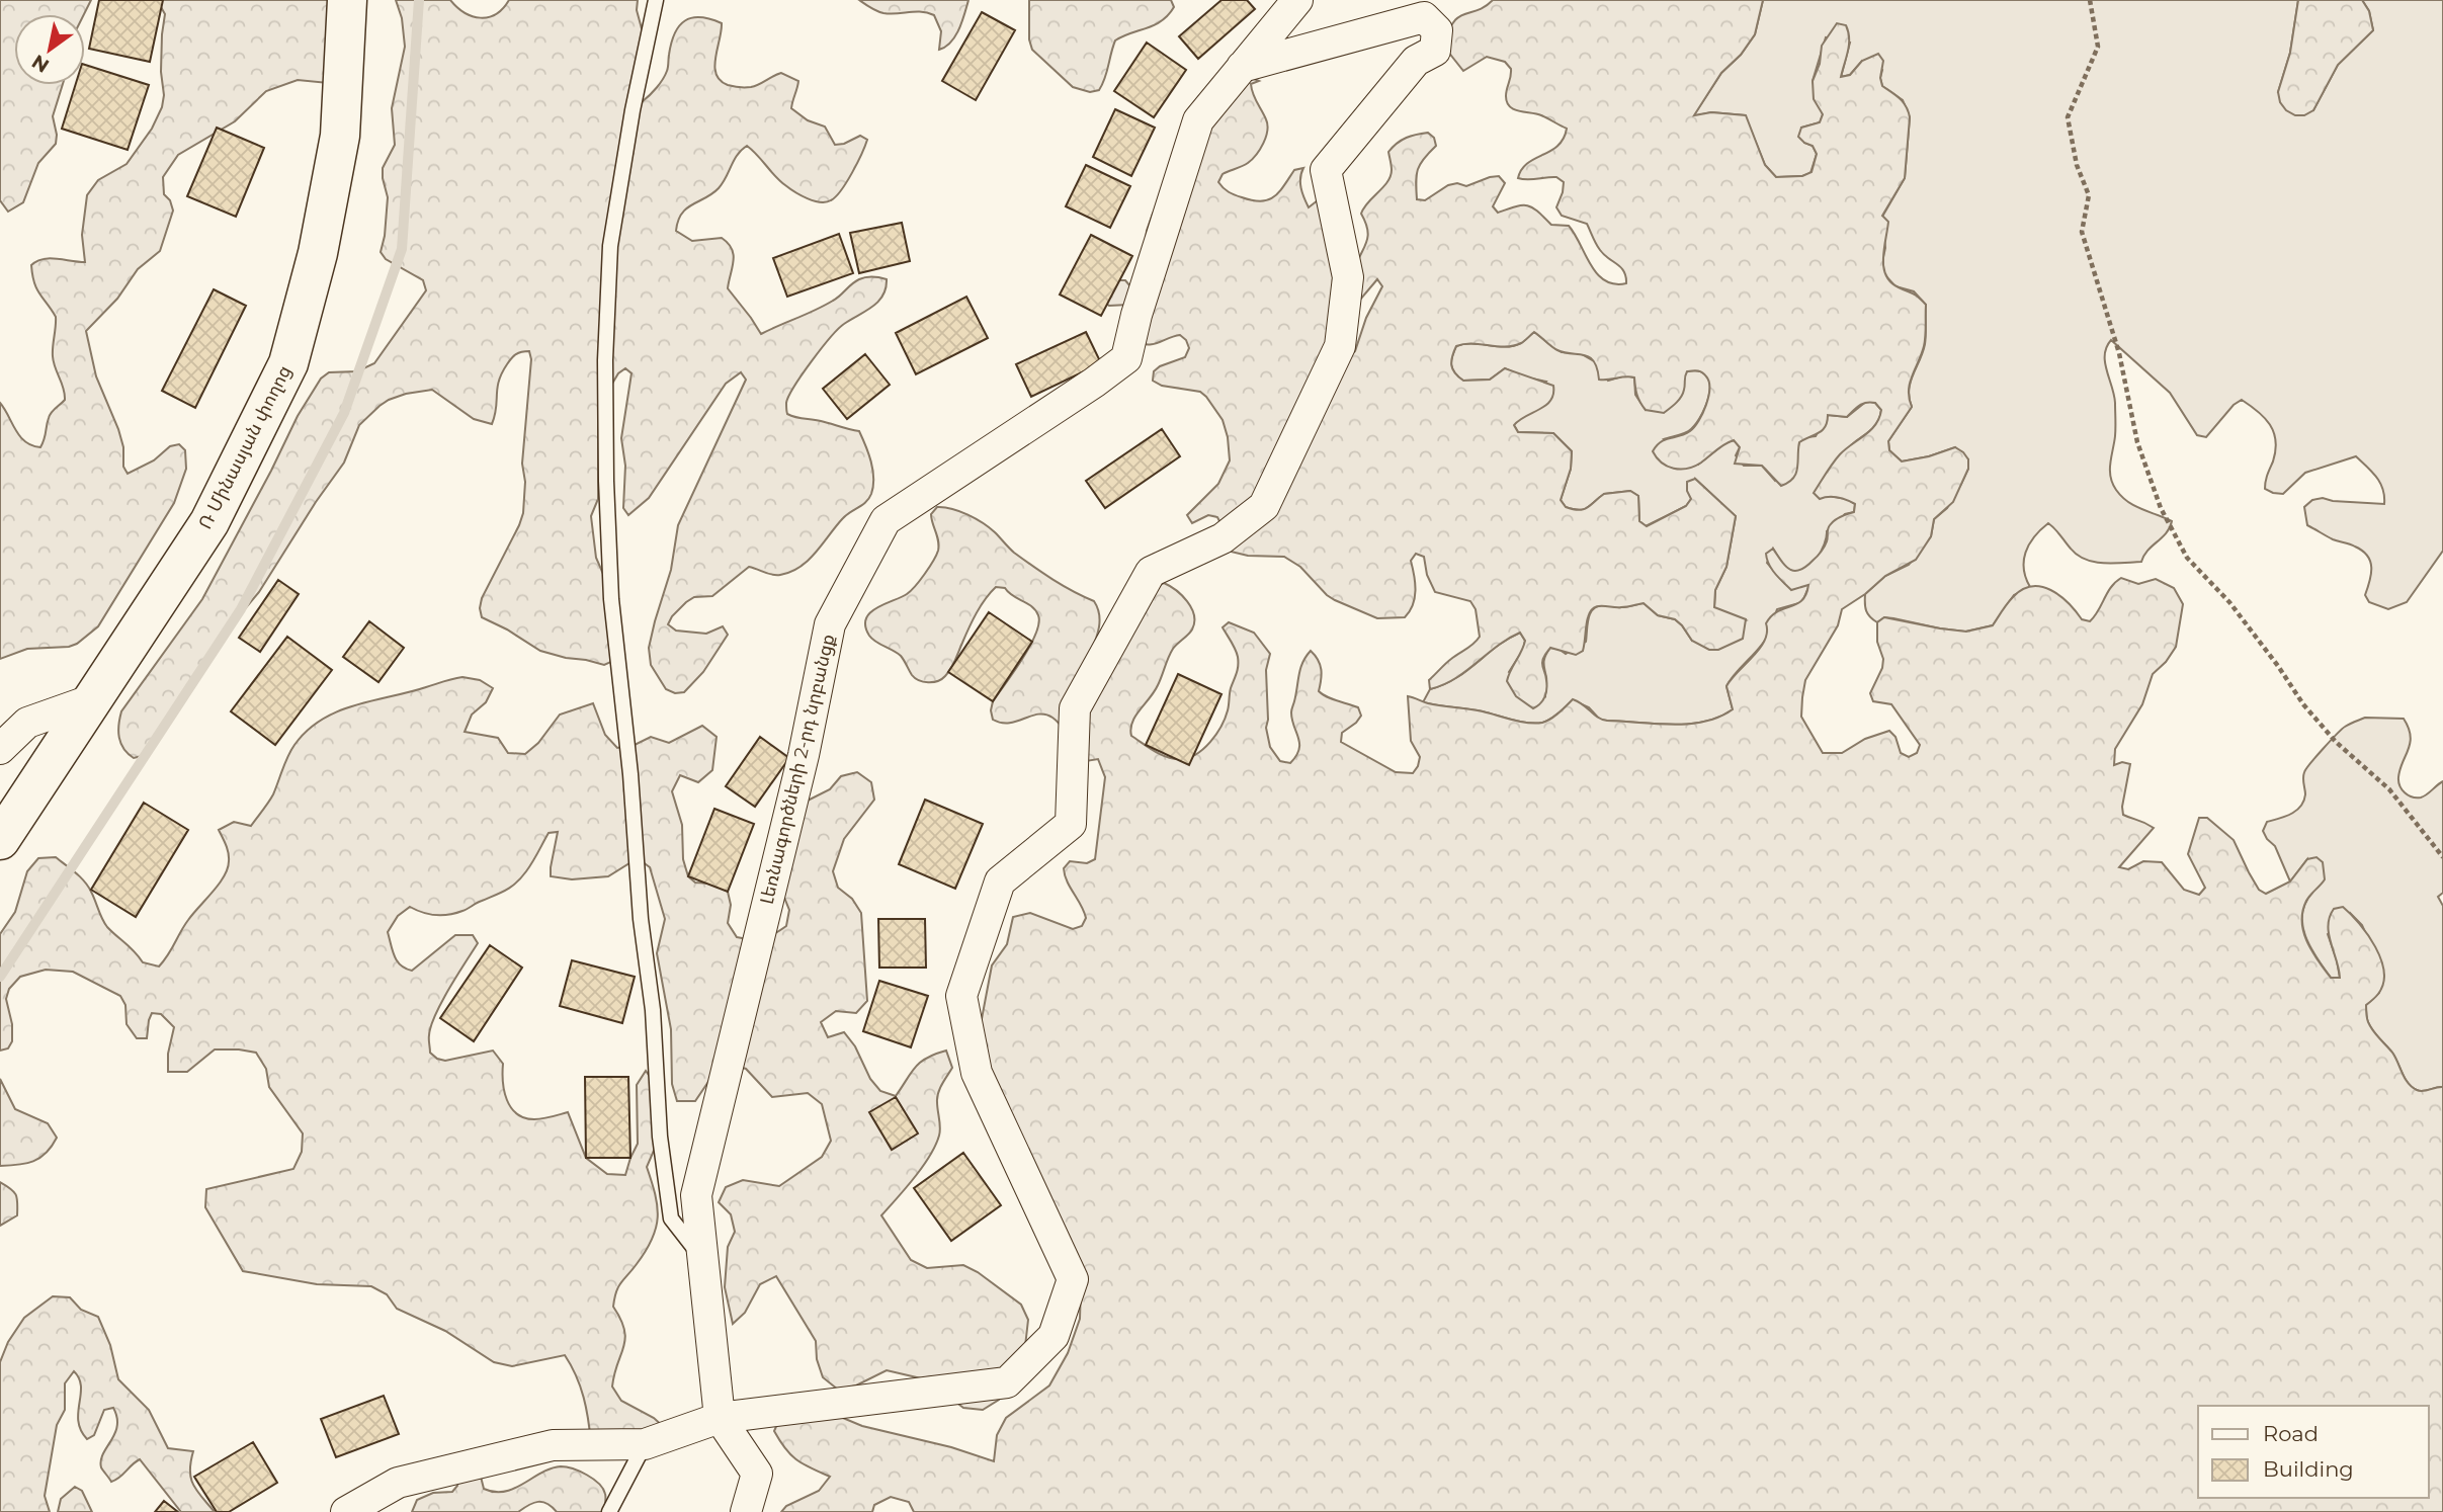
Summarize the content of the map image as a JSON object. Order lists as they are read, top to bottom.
{
  "streets": {
    "street": ["Ռ Մինասյան փողոց", "Լեռնագործների 2-րդ նրբանցք"]
  },
  "legend": ["Road", "Building"],
  "north": "bottom left"
}
